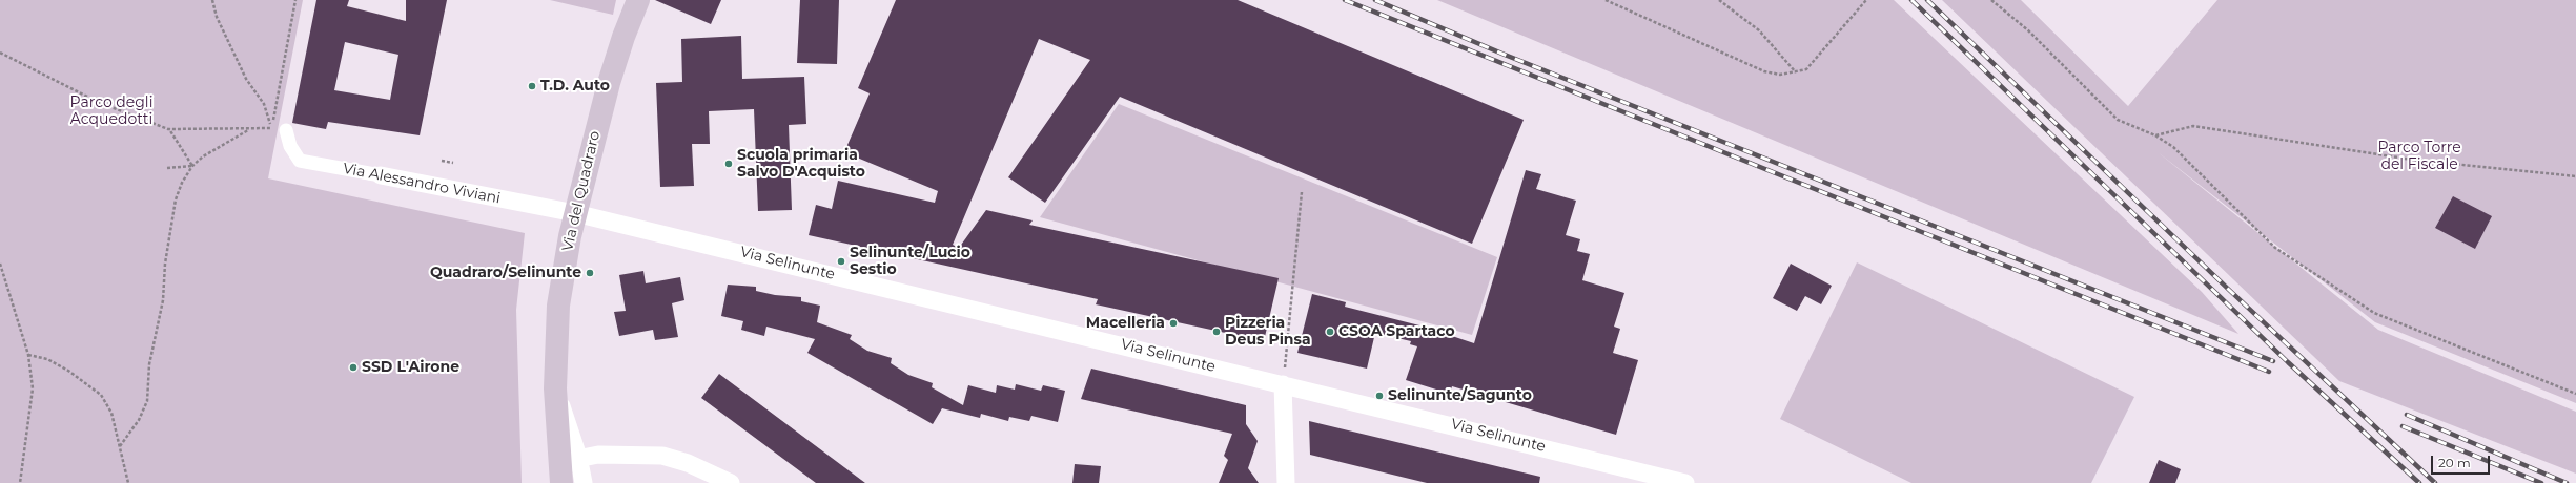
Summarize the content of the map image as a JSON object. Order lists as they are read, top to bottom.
{
  "streets": {
    "main road": ["Via del Quadraro"],
    "street": ["Via Alessandro Viviani", "Via Selinunte"]
  },
  "crossings": [
    ["Via Alessandro Viviani", "Via del Quadraro"],
    ["Via Alessandro Viviani", "Via Selinunte"],
    ["Via del Quadraro", "Via Selinunte"]
  ],
  "parks": ["Parco degli Acquedotti", "Parco Torre del Fiscale"],
  "places": [
    "T.D. Auto",
    "Scuola primaria Salvo D'Acquisto",
    "Selinunte/Lucio Sestio",
    "Quadraro/Selinunte",
    "Macelleria",
    "Pizzeria Deus Pinsa",
    "CSOA Spartaco",
    "SSD L'Airone",
    "Selinunte/Sagunto"
  ],
  "scale_bar": "20 m"
}
